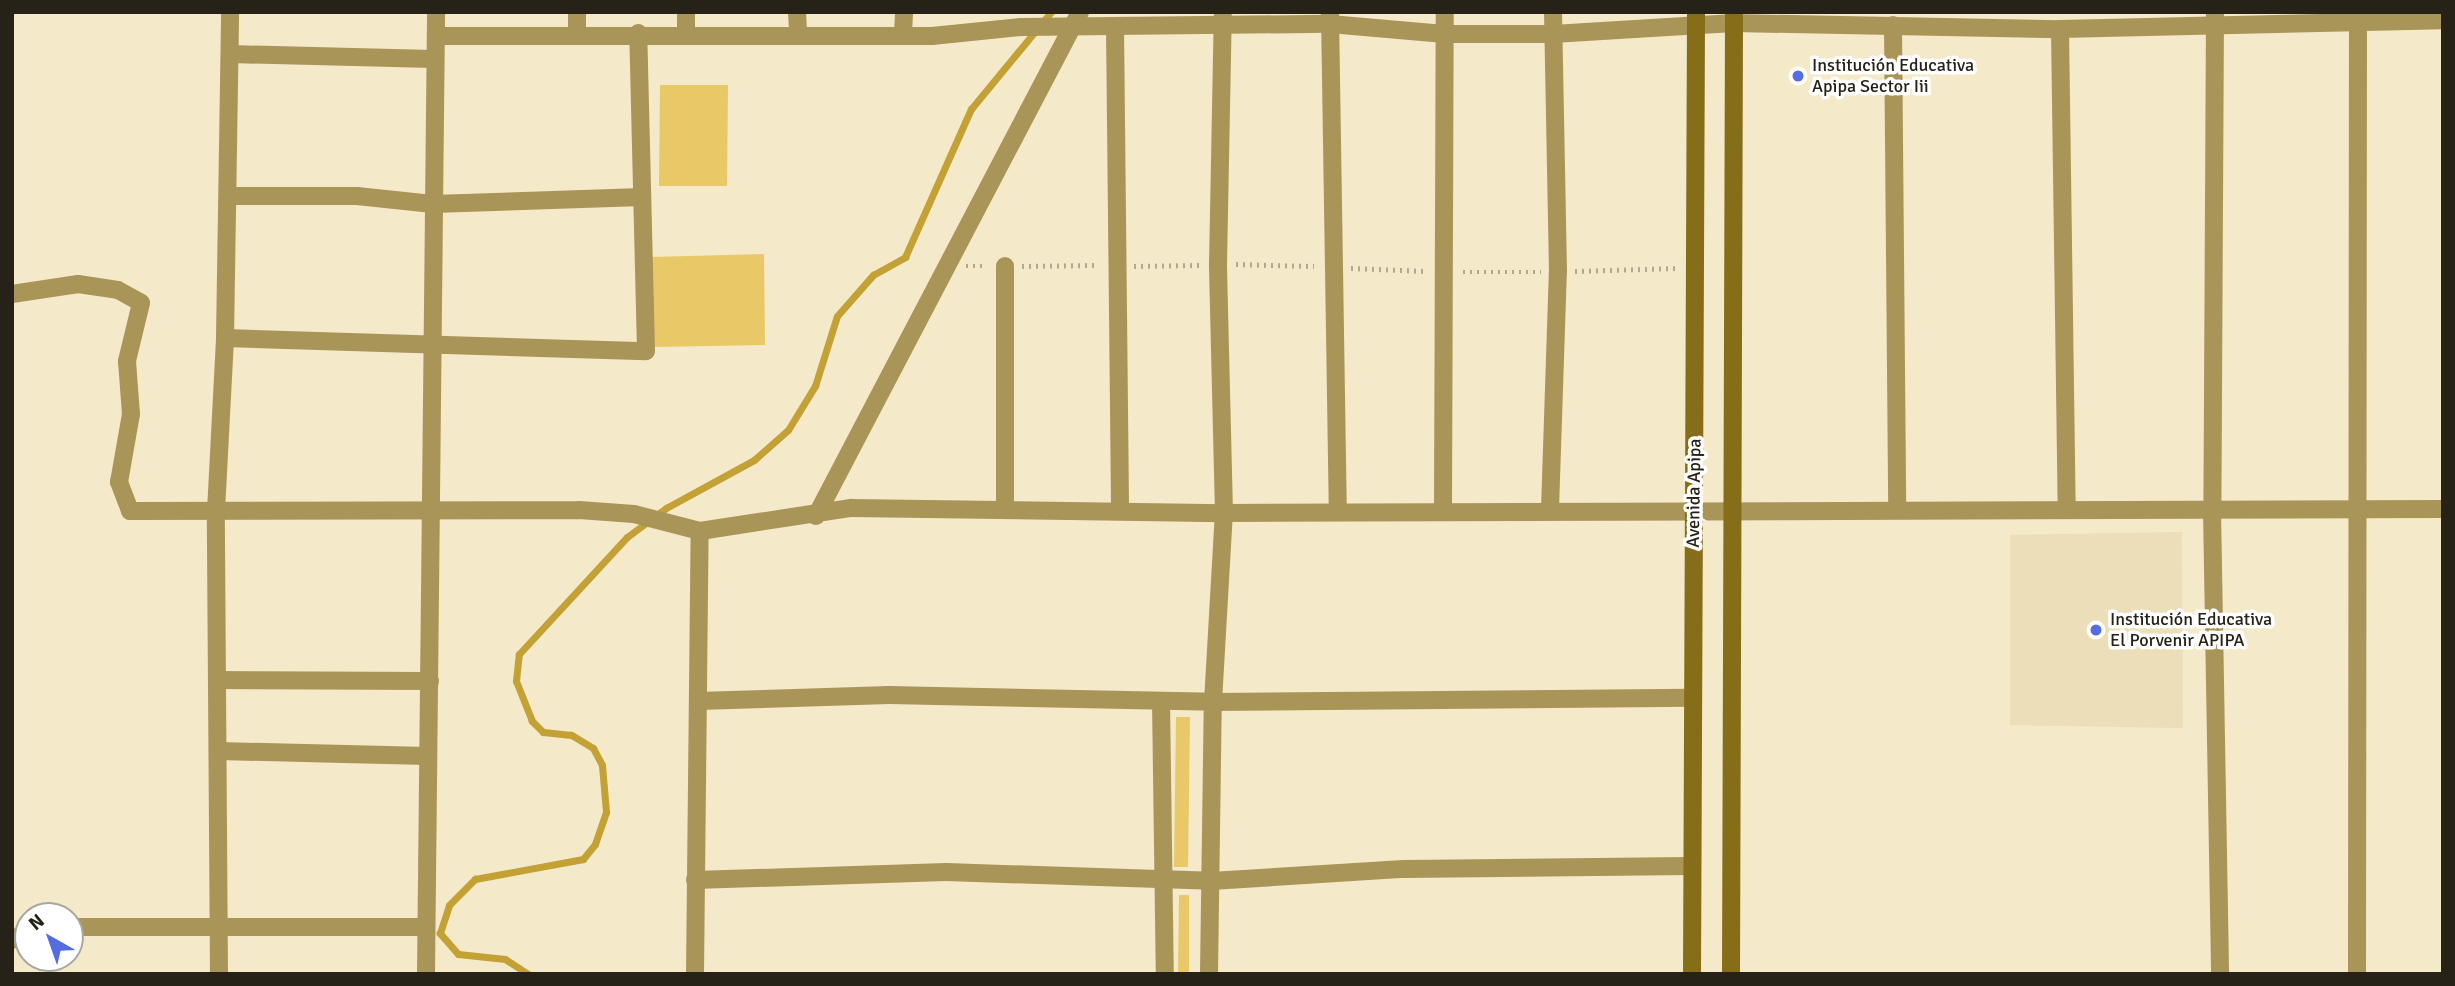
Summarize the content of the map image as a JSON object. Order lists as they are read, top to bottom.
{
  "streets": {
    "street": ["Avenida Apipa"]
  },
  "places": ["Institución Educativa Apipa Sector Iii", "Institución Educativa El Porvenir APIPA"],
  "north": "top left"
}
